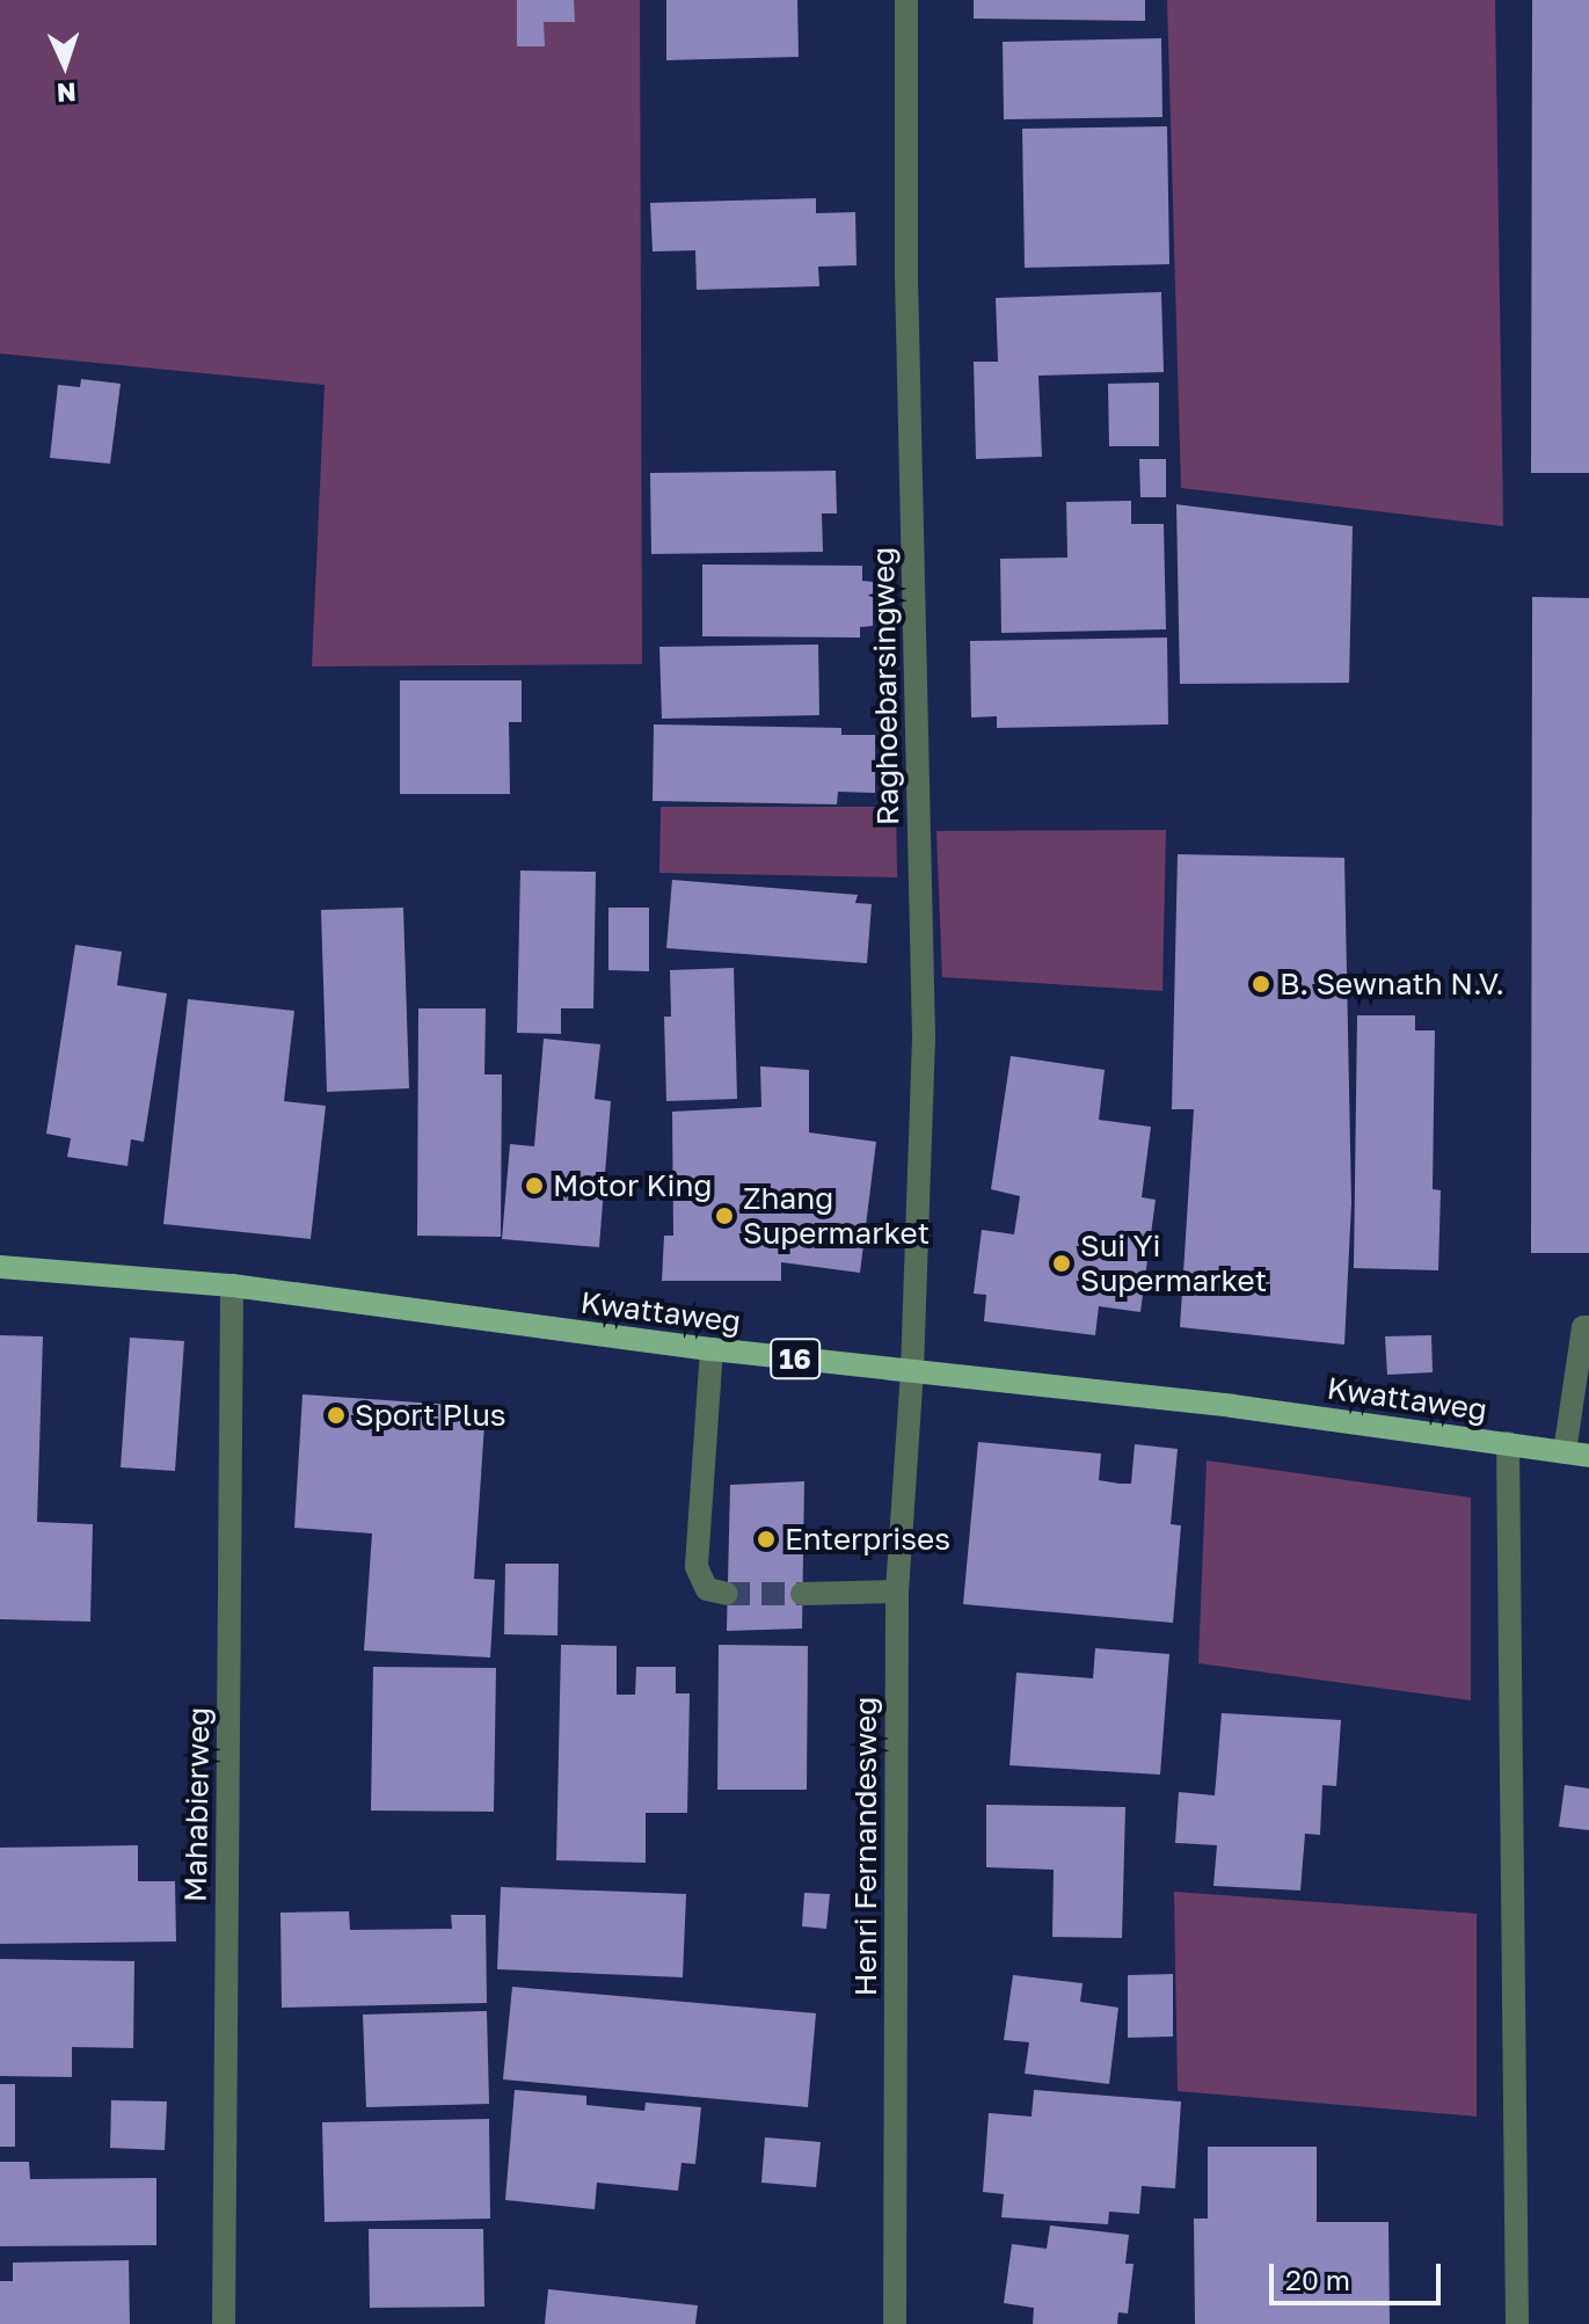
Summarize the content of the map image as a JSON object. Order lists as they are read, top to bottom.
{
  "streets": {
    "main road": ["Kwattaweg", "16"],
    "street": ["Raghoebarsingweg", "Mahabierweg", "Henri Fernandesweg"]
  },
  "crossings": [
    ["Raghoebarsingweg", "Kwattaweg"],
    ["Raghoebarsingweg", "Henri Fernandesweg"],
    ["Kwattaweg", "Mahabierweg"],
    ["Kwattaweg", "Henri Fernandesweg"]
  ],
  "places": [
    "B. Sewnath N.V.",
    "Motor King",
    "Zhang Supermarket",
    "Sui Yi Supermarket",
    "Sport Plus",
    "Enterprises"
  ],
  "scale_bar": "20 m",
  "north": "bottom"
}
